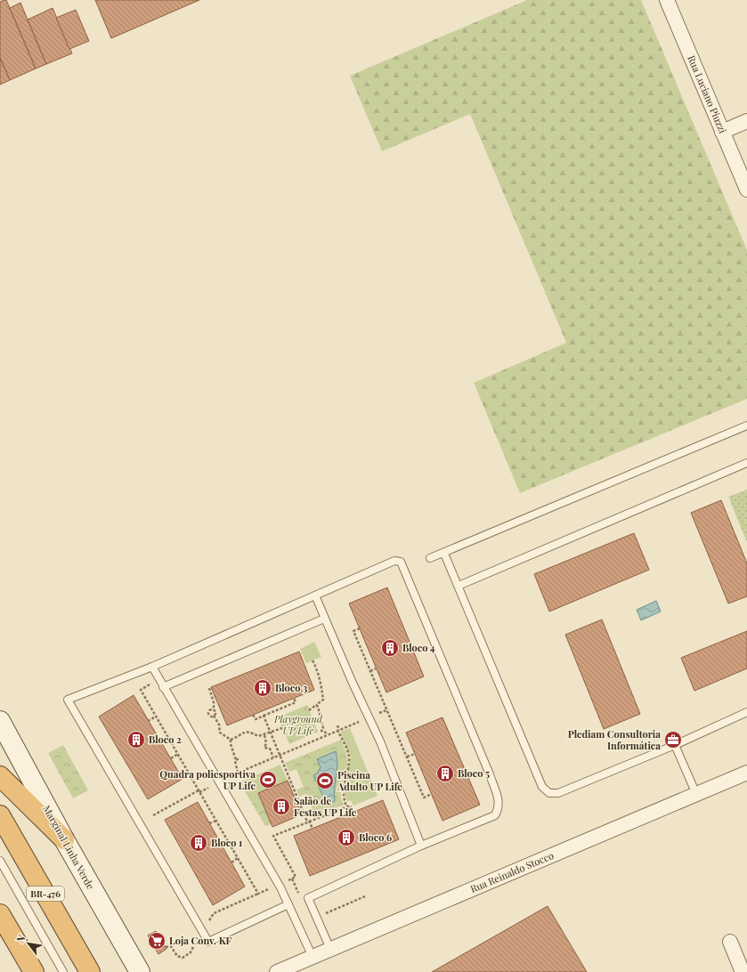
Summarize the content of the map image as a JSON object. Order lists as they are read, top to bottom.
{
  "streets": {
    "highway": ["BR-476"],
    "main road": ["Marginal Linha Verde"],
    "street": ["Rua Luciano Piuzzi", "Rua Reinaldo Stocco"]
  },
  "parks": ["Playground UP Life"],
  "places": {
    "building": [
      "Bloco 4",
      "Bloco 3",
      "Bloco 2",
      "Bloco 5",
      "Salão de Festas UP Life",
      "Bloco 6",
      "Bloco 1"
    ],
    "office": ["Plediam Consultoria Informática"],
    "sports": ["Quadra poliesportiva UP Life", "Piscina Adulto UP Life"],
    "supermarket": ["Loja Conv. KF"]
  },
  "north": "top left"
}
